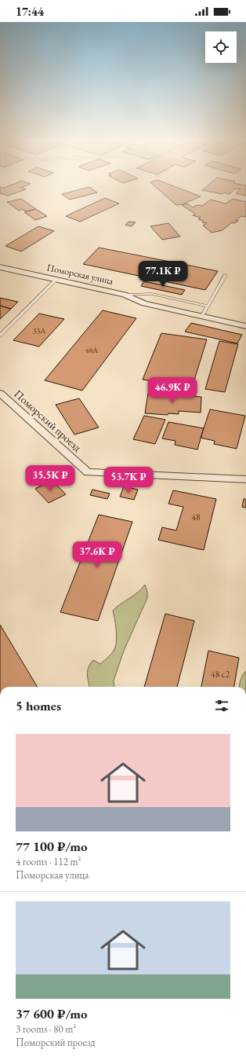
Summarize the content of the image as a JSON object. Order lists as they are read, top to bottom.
{
  "streets": {
    "street": ["Поморская улица", "Поморский проезд"]
  },
  "house_numbers": [
    "33А",
    "48А",
    "48",
    "48 с2"
  ],
  "page": {
    "status": "17:44",
    "price": [
      "77.1K ₽",
      "46.9K ₽",
      "35.5K ₽",
      "53.7K ₽",
      "37.6K ₽"
    ],
    "heading": "5 homes",
    "list": [
      {
        "name": "77 100 ₽/mo",
        "note": "4 rooms · 112 m² · Поморская улица"
      },
      {
        "name": "37 600 ₽/mo",
        "note": "3 rooms · 80 m² · Поморский проезд"
      }
    ]
  }
}
